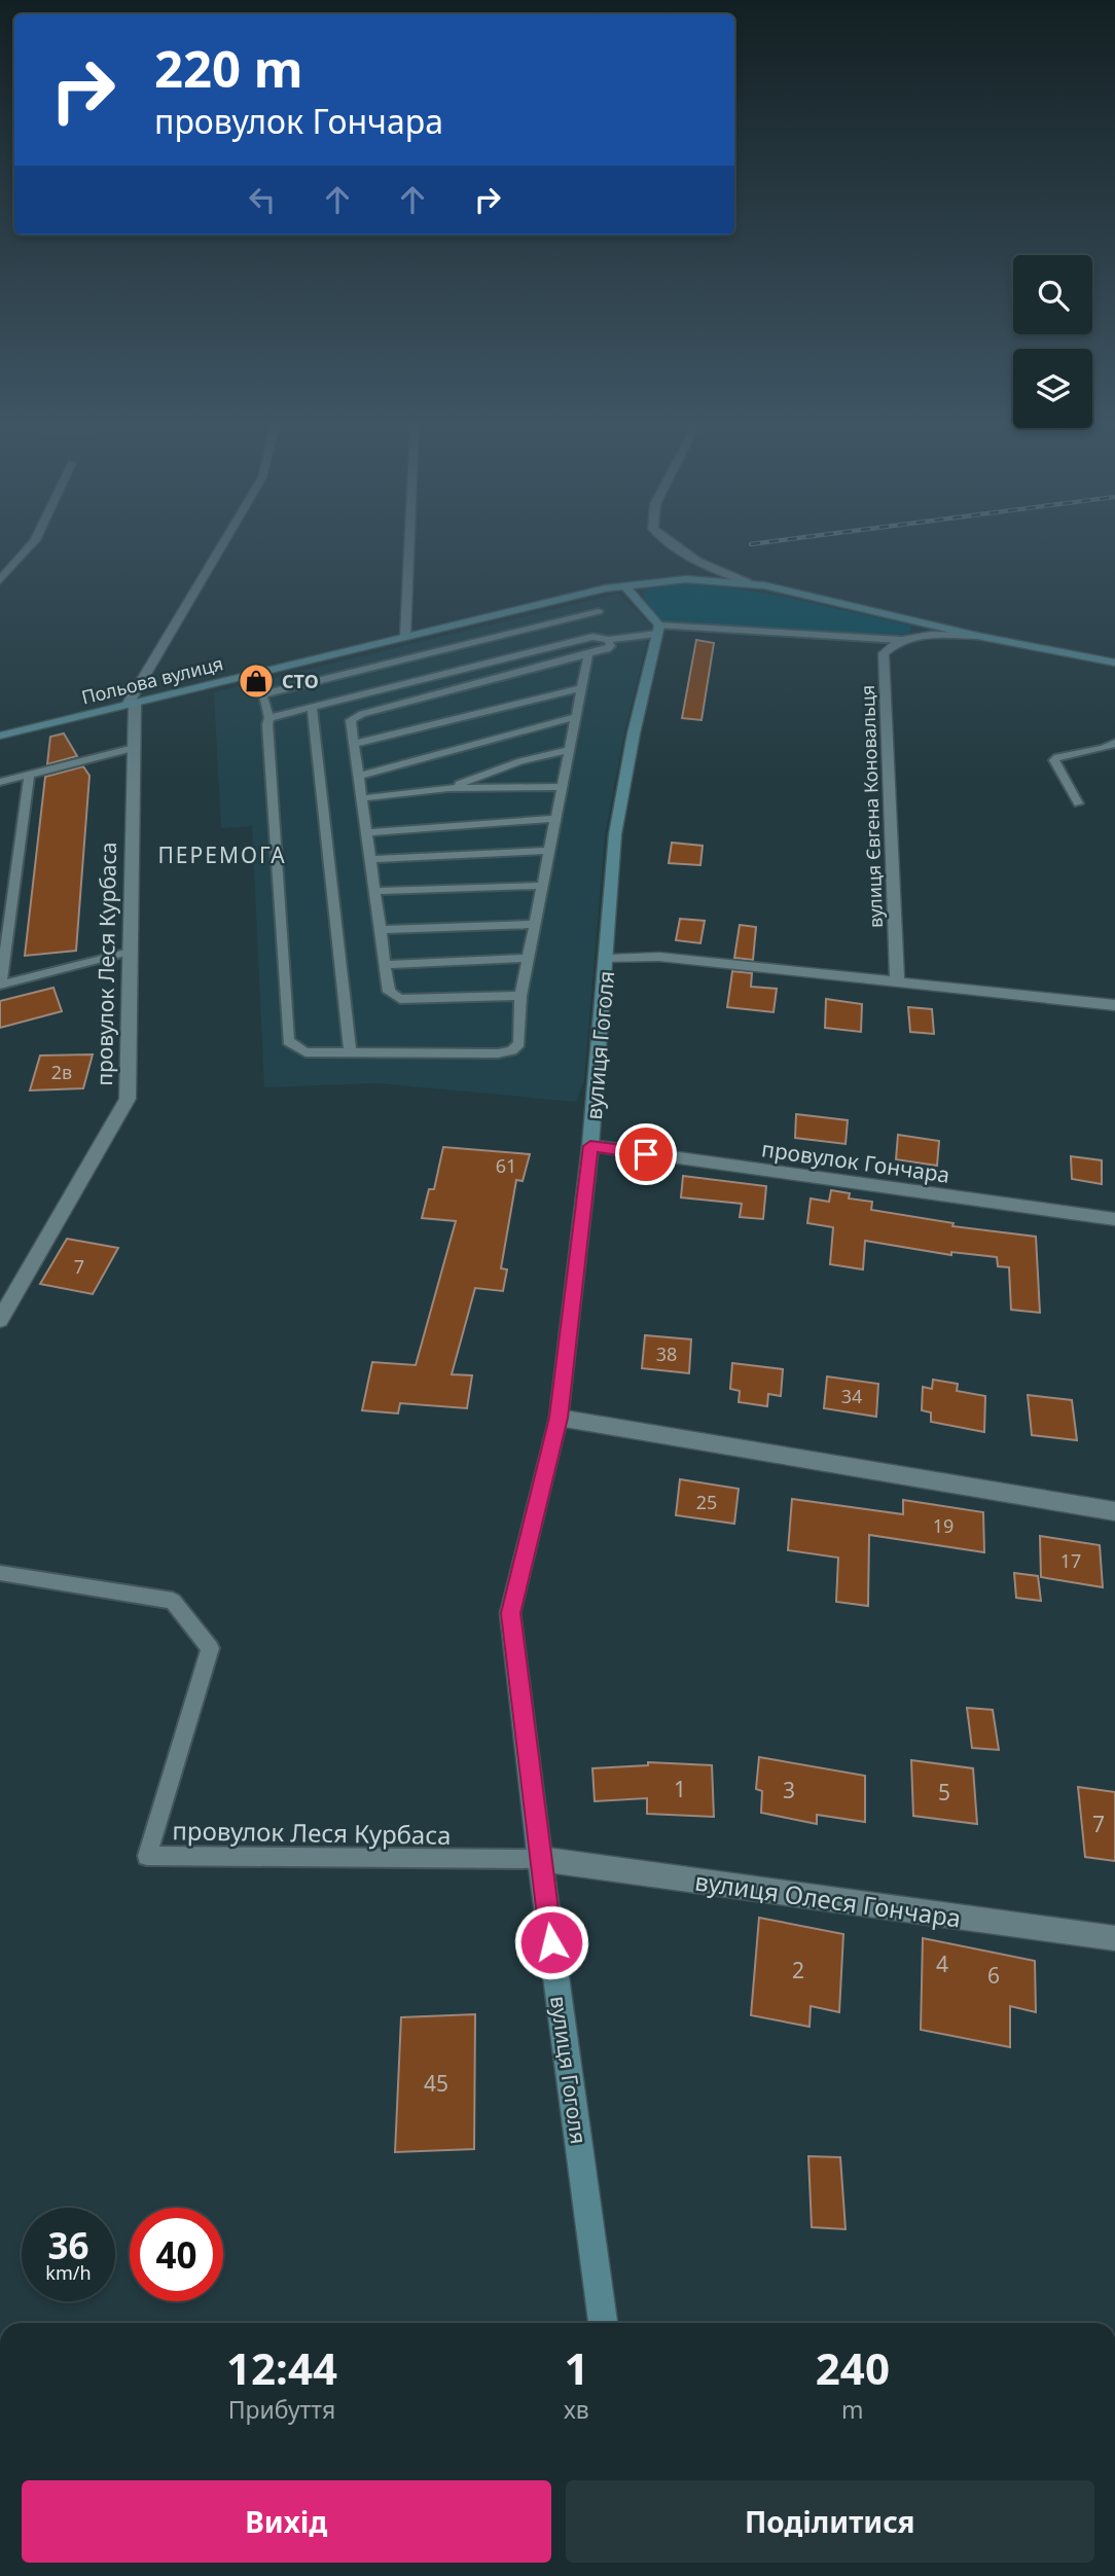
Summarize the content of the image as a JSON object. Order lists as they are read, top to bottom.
{
  "streets": {
    "street": [
      "Польова вулиця",
      "вулиця Євгена Коновальця",
      "провулок Леся Курбаса",
      "вулиця Гоголя",
      "провулок Гончара",
      "вулиця Олеся Гончара"
    ]
  },
  "crossings": [
    ["Польова вулиця", "провулок Леся Курбаса"],
    ["провулок Леся Курбаса", "вулиця Гоголя"],
    ["провулок Леся Курбаса", "вулиця Олеся Гончара"],
    ["вулиця Гоголя", "провулок Гончара"],
    ["вулиця Гоголя", "вулиця Олеся Гончара"]
  ],
  "districts": ["ПЕРЕМОГА"],
  "places": {
    "shop": ["СТО"]
  },
  "house_numbers": [
    "2в",
    "61",
    "7",
    "38",
    "34",
    "25",
    "19",
    "17",
    "1",
    "3",
    "5",
    "7",
    "4",
    "2",
    "6",
    "45"
  ],
  "page": {
    "turn": ["220 m", "провулок Гончара"],
    "speed": "36 km/h",
    "limit": "40",
    "eta": [
      "12:44",
      "Прибуття",
      "1",
      "хв",
      "240",
      "m"
    ],
    "buttons": ["Вихід", "Поділитися"]
  }
}
